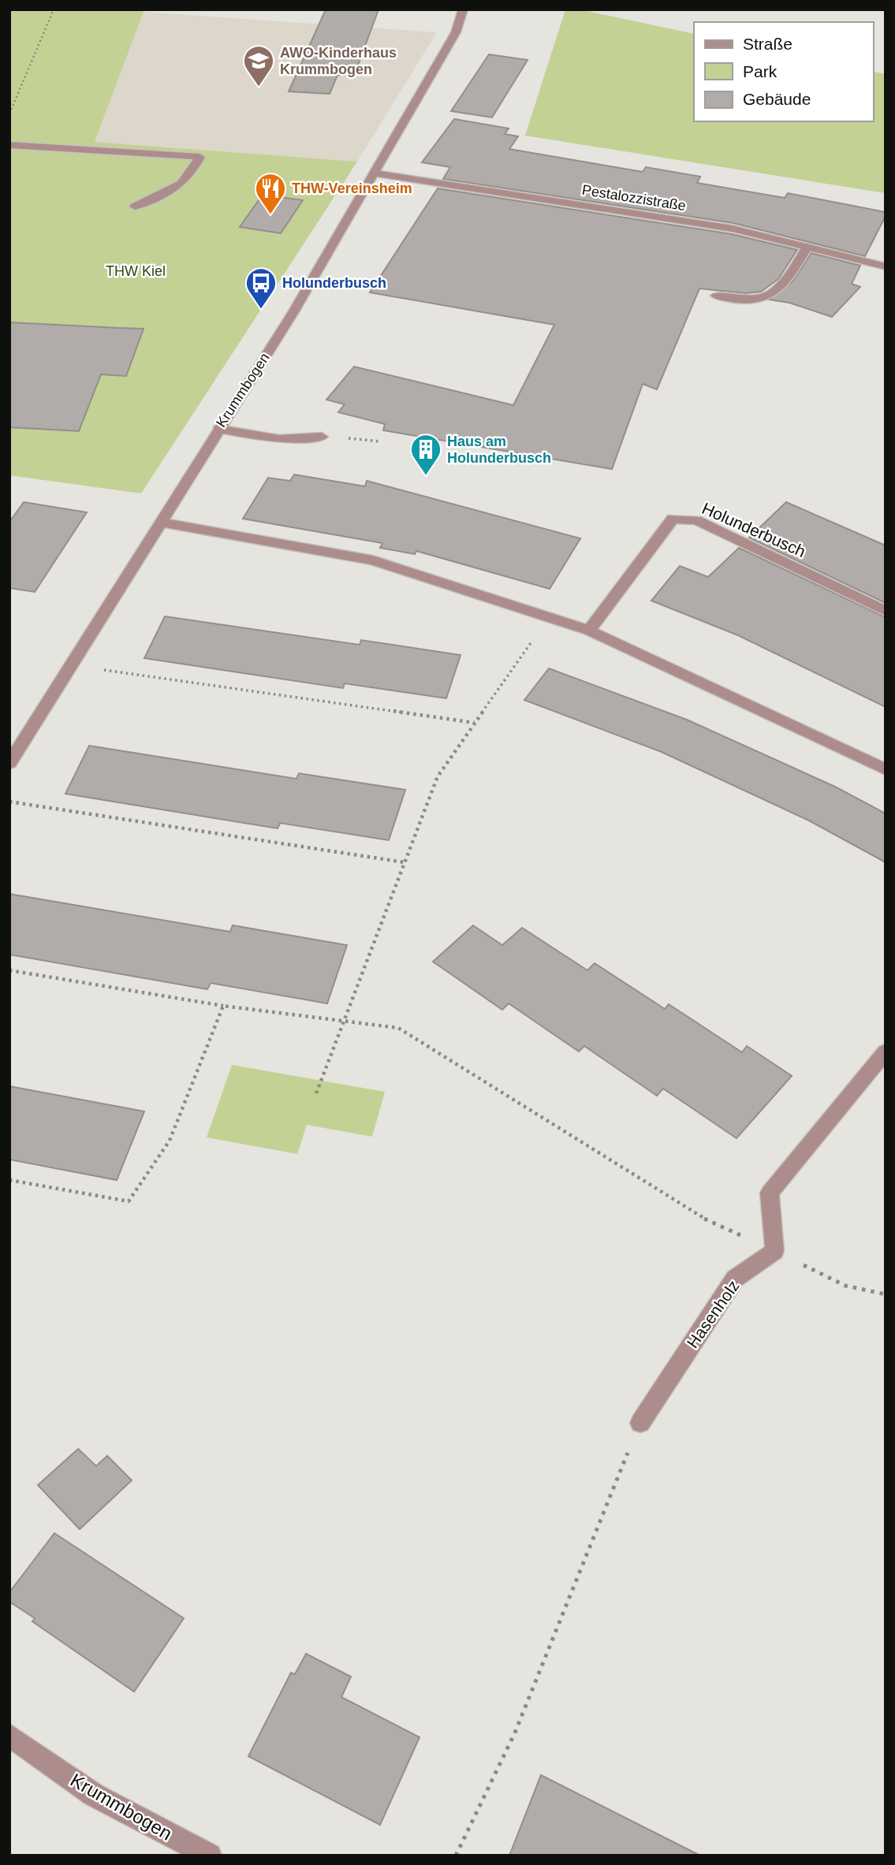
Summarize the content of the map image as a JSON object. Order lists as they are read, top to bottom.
{
  "streets": {
    "street": [
      "Pestalozzistraße",
      "Krummbogen",
      "Holunderbusch",
      "Hasenholz"
    ]
  },
  "crossings": [
    ["Pestalozzistraße", "Krummbogen"]
  ],
  "parks": ["THW Kiel"],
  "places": {
    "school or university": ["AWO-Kinderhaus Krummbogen"],
    "restaurant": ["THW-Vereinsheim"],
    "bus stop": ["Holunderbusch"],
    "building": ["Haus am Holunderbusch"]
  },
  "legend": ["Straße", "Park", "Gebäude"]
}
